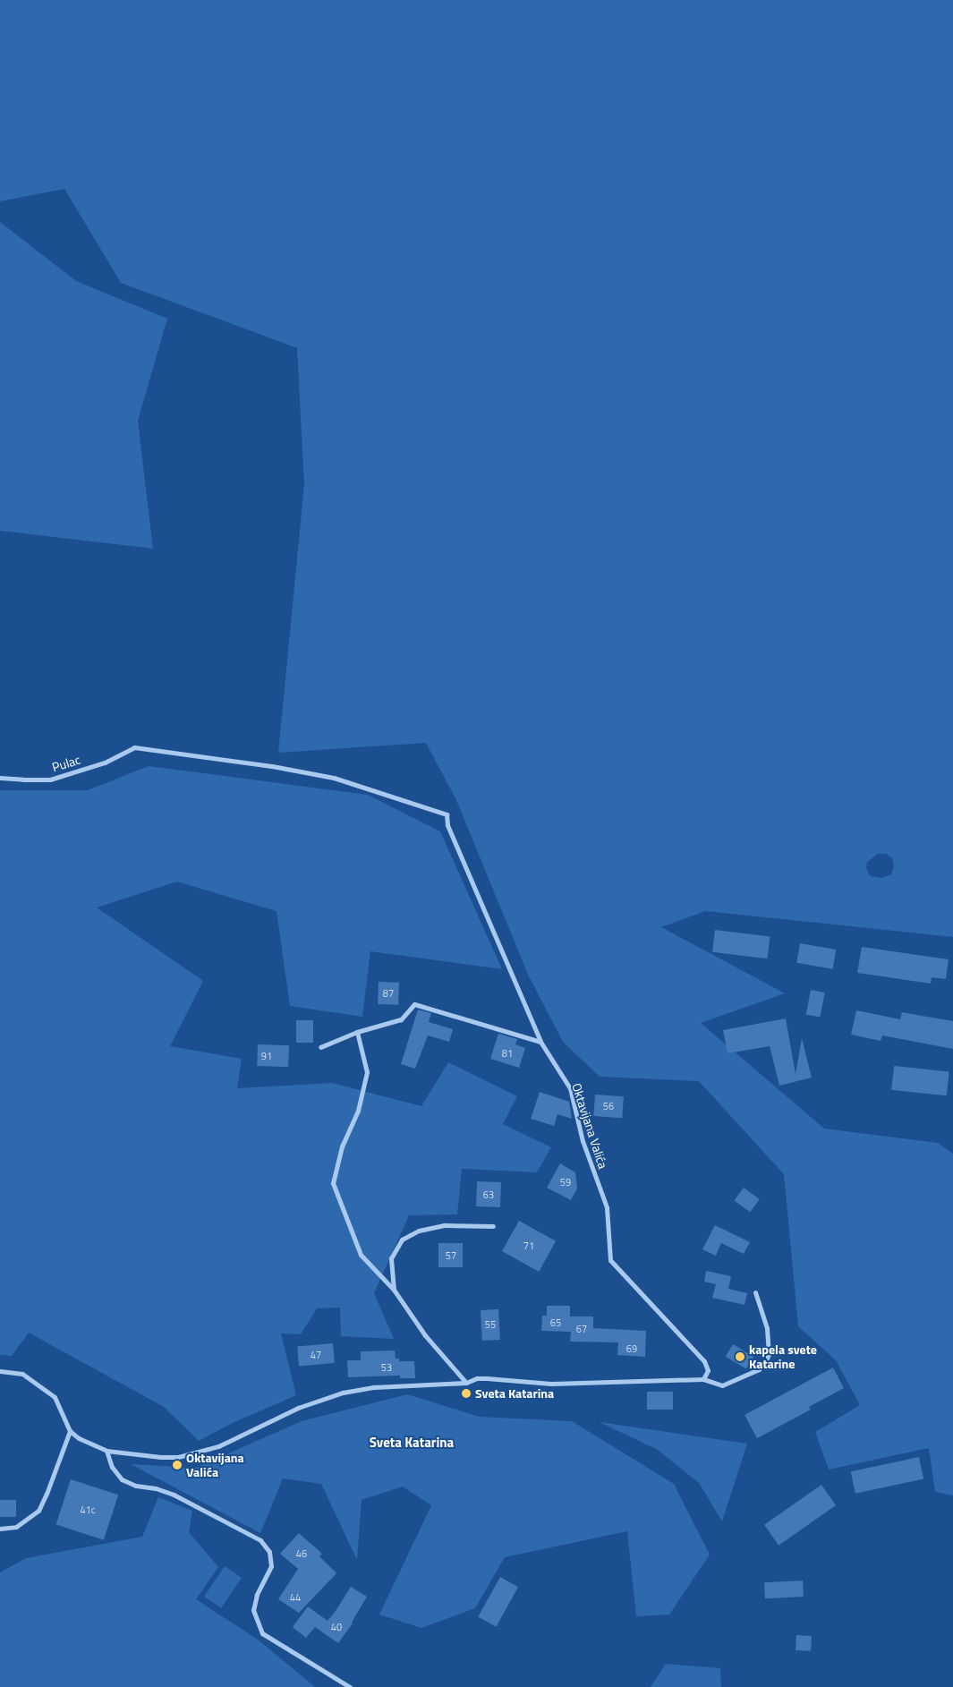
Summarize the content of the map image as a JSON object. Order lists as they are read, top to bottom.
{
  "streets": {
    "street": ["Pulac", "Oktavijana Valića"]
  },
  "crossings": [
    ["Pulac", "Oktavijana Valića"]
  ],
  "districts": ["Sveta Katarina"],
  "places": ["kapela svete Katarine", "Sveta Katarina", "Oktavijana Valića"],
  "house_numbers": [
    "87",
    "81",
    "91",
    "56",
    "59",
    "63",
    "71",
    "57",
    "65",
    "55",
    "67",
    "69",
    "47",
    "53",
    "41c",
    "46",
    "44",
    "40"
  ]
}
